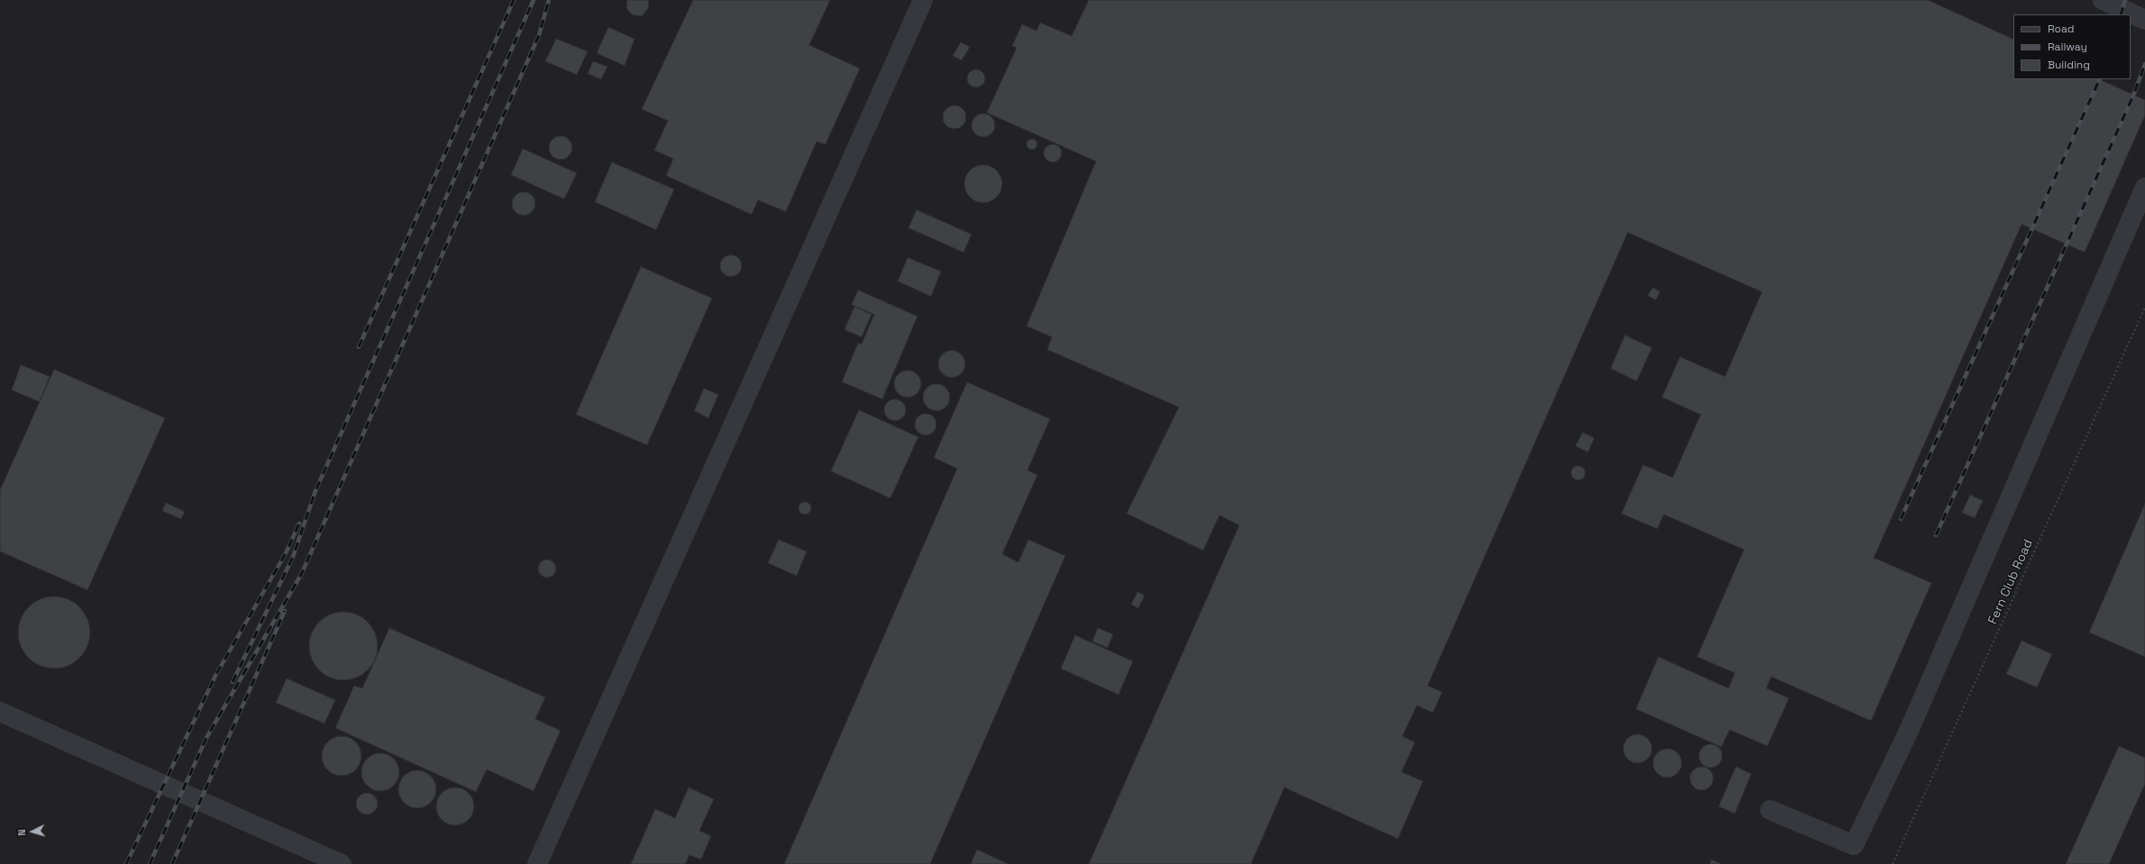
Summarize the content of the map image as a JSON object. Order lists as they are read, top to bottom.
{
  "streets": {
    "path": ["Fern Club Road"]
  },
  "legend": ["Road", "Railway", "Building"],
  "north": "left"
}
